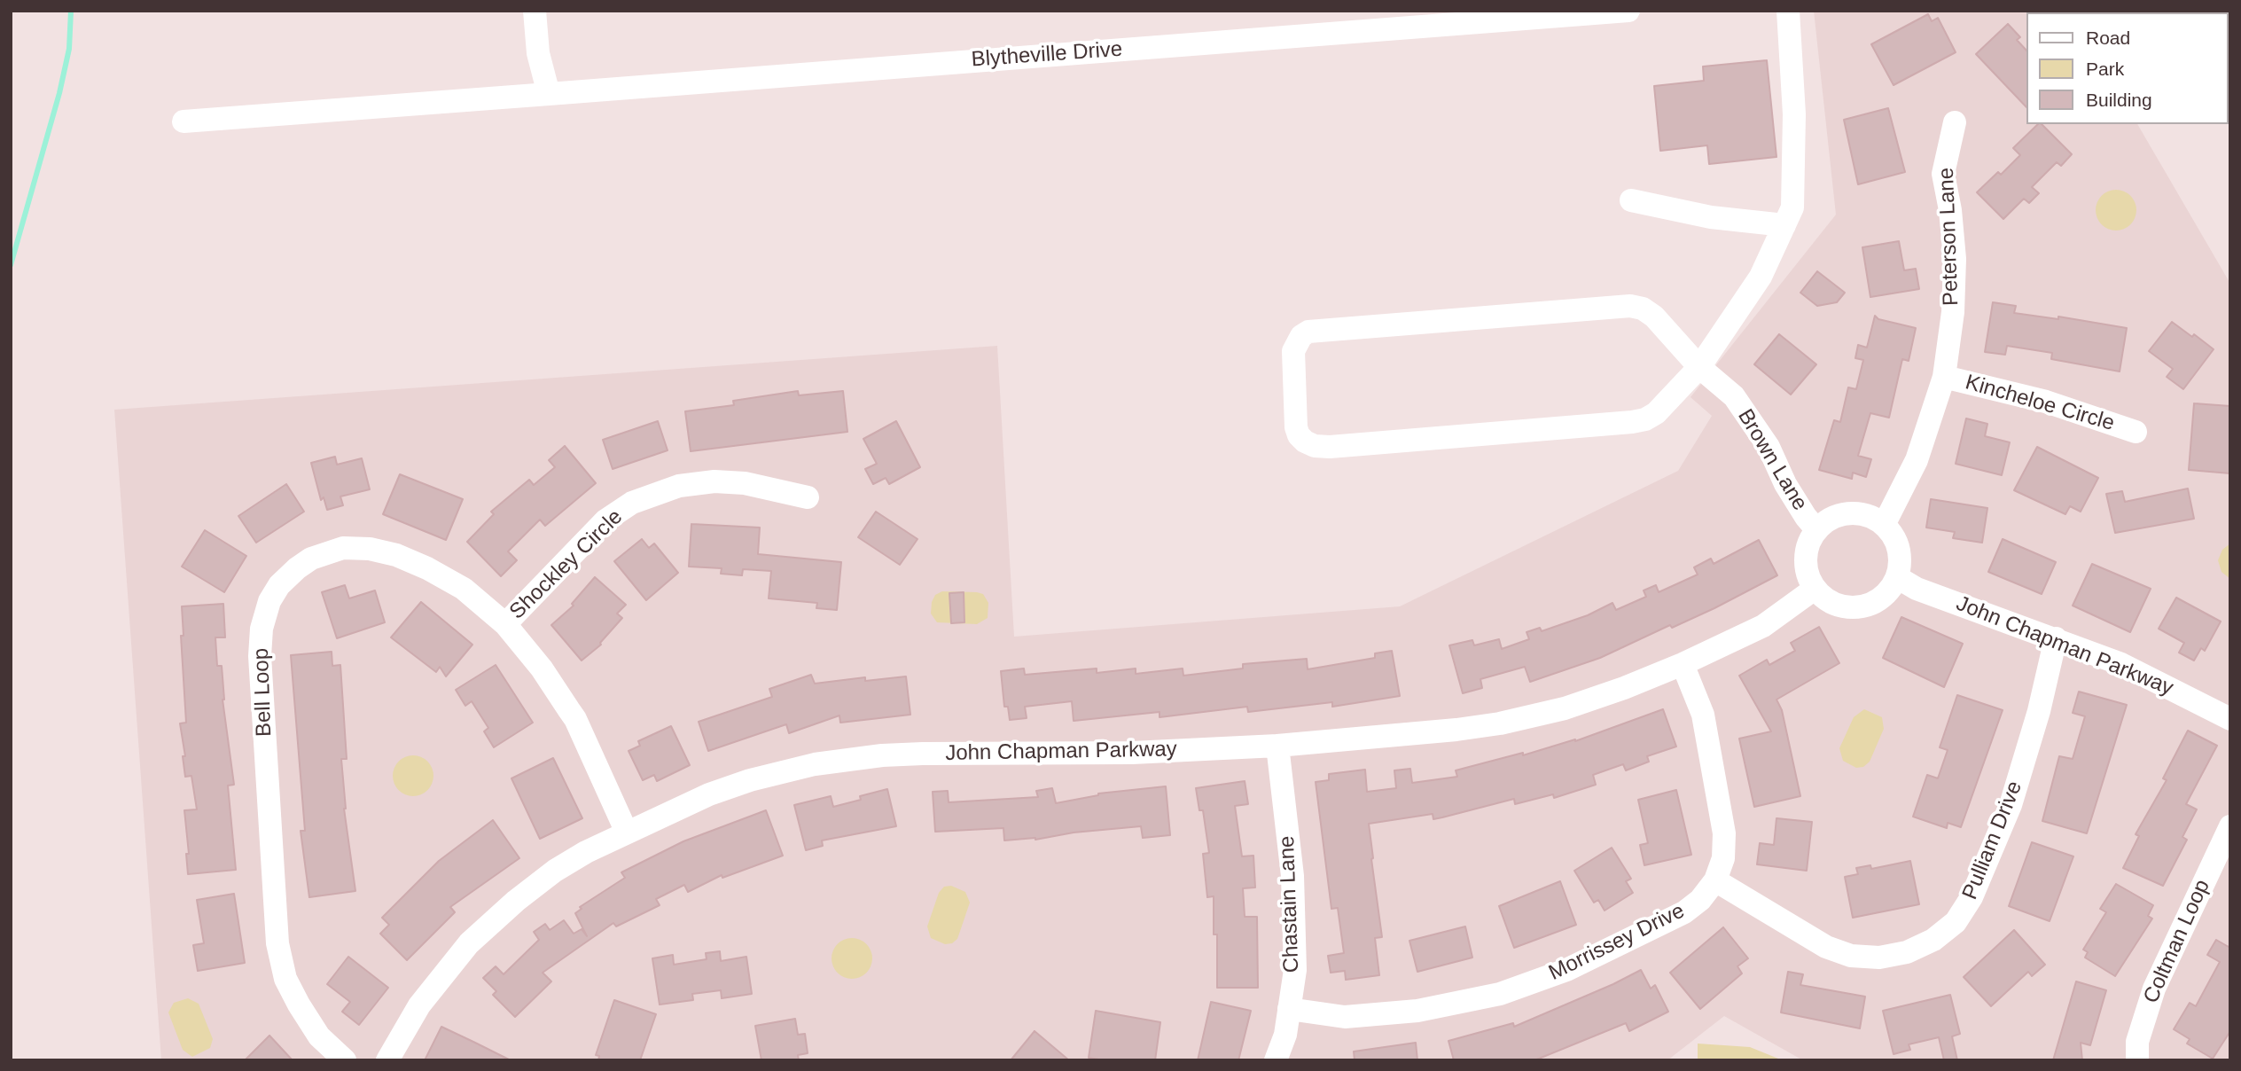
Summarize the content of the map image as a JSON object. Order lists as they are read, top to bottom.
{
  "streets": {
    "street": [
      "Blytheville Drive",
      "Peterson Lane",
      "Kincheloe Circle",
      "Brown Lane",
      "Shockley Circle",
      "John Chapman Parkway",
      "Bell Loop",
      "Pulliam Drive",
      "Chastain Lane",
      "Coltman Loop",
      "Morrissey Drive"
    ]
  },
  "crossings": [
    ["Peterson Lane", "Kincheloe Circle"],
    ["Peterson Lane", "Brown Lane"],
    ["Peterson Lane", "John Chapman Parkway"],
    ["Brown Lane", "John Chapman Parkway"],
    ["Shockley Circle", "Bell Loop"],
    ["John Chapman Parkway", "Bell Loop"],
    ["John Chapman Parkway", "Pulliam Drive"],
    ["John Chapman Parkway", "Chastain Lane"],
    ["John Chapman Parkway", "Morrissey Drive"],
    ["Pulliam Drive", "Morrissey Drive"],
    ["Chastain Lane", "Morrissey Drive"]
  ],
  "legend": ["Road", "Park", "Building"]
}
